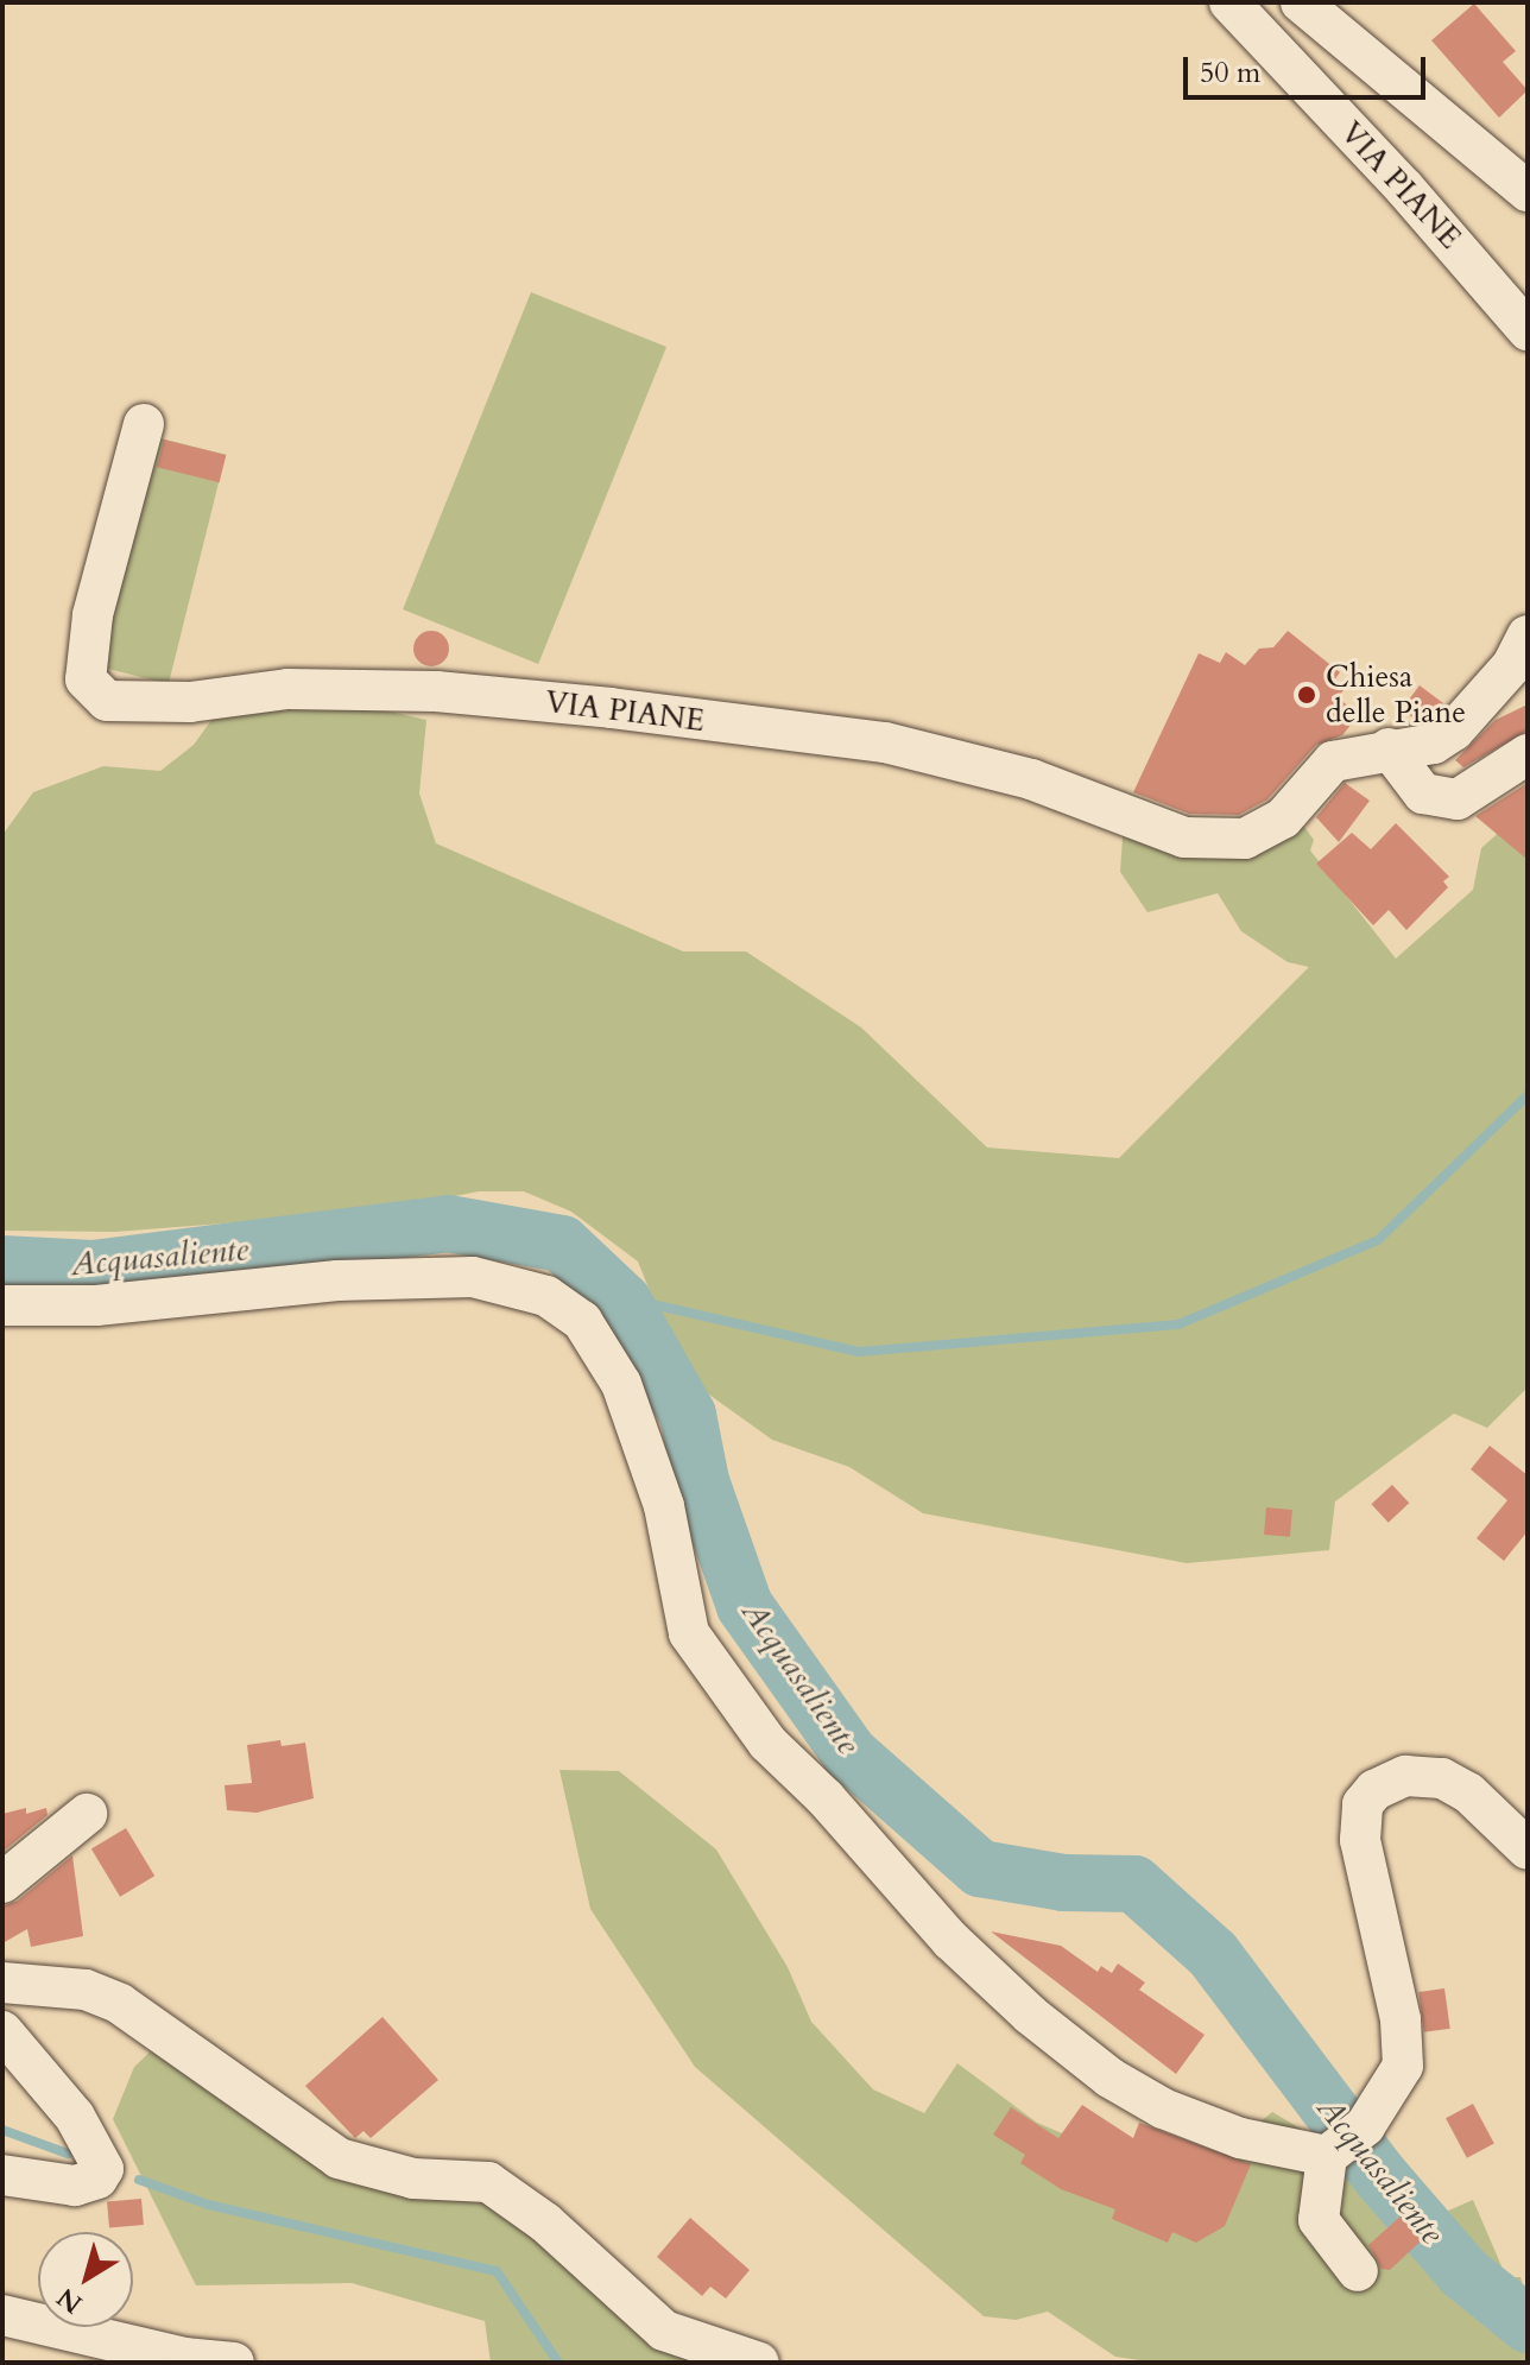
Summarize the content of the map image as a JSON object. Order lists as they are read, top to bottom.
{
  "streets": {
    "street": ["VIA PIANE"]
  },
  "water": ["Acquasaliente"],
  "places": ["Chiesa delle Piane"],
  "scale_bar": "50 m",
  "north": "bottom left"
}
